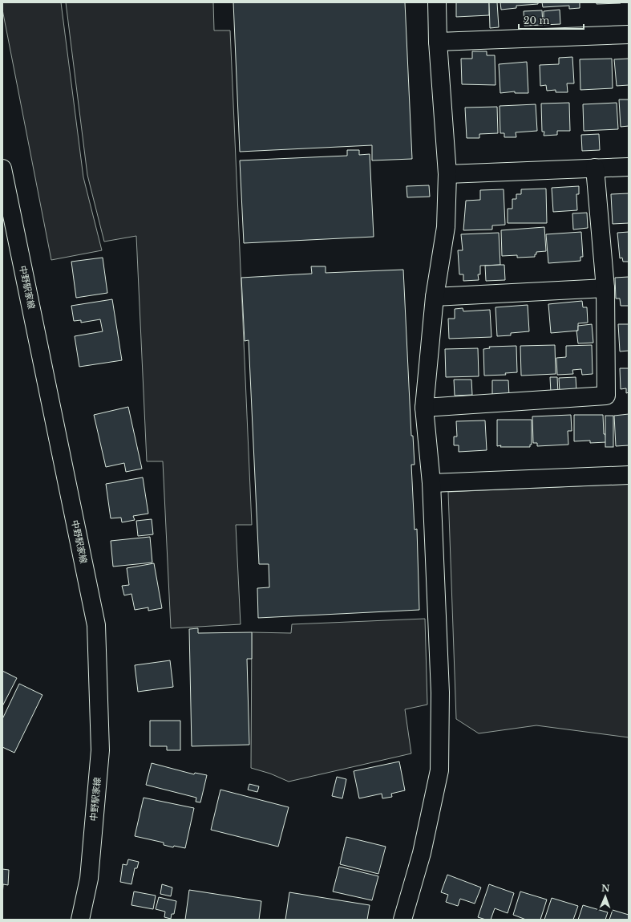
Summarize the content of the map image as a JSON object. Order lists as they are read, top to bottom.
{
  "streets": {
    "street": ["中野駅家線"]
  },
  "scale_bar": "20 m",
  "north": "top"
}
